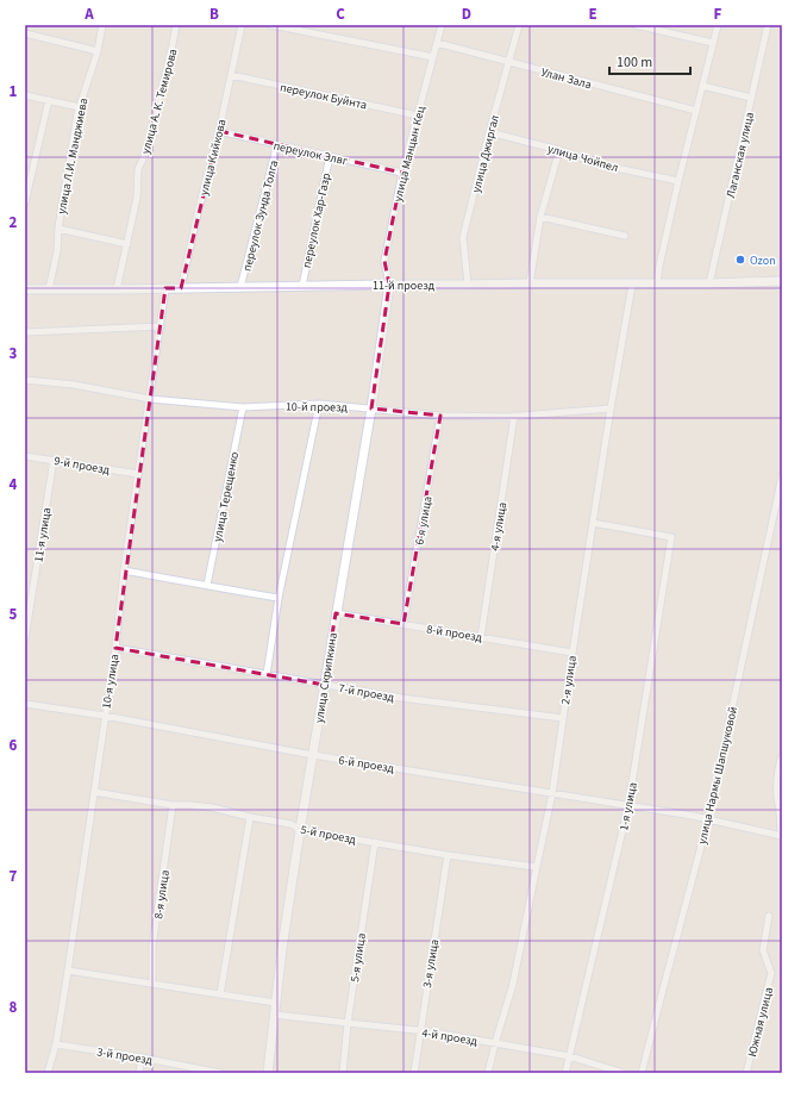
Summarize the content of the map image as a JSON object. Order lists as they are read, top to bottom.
{
  "streets": {
    "street": [
      "Улан Зала",
      "переулок Буйнта",
      "улица А. К. Темирова",
      "переулок Элвг",
      "улица Манцын Кец",
      "улица Джиргал",
      "Лаганская улица",
      "улица Л.И. Манджиева",
      "улица Кийкова",
      "улица Чойпел",
      "переулок Зунда Толга",
      "переулок Хар-Газр",
      "11-й проезд",
      "10-й проезд",
      "9-й проезд",
      "улица Терещенко",
      "6-я улица",
      "4-я улица",
      "11-я улица",
      "8-й проезд",
      "улица Скрипкина",
      "2-я улица",
      "10-я улица",
      "7-й проезд",
      "6-й проезд",
      "улица Нармы Шапшуковой",
      "1-я улица",
      "5-й проезд",
      "8-я улица",
      "5-я улица",
      "3-я улица",
      "Южная улица",
      "4-й проезд",
      "3-й проезд"
    ]
  },
  "crossings": [
    ["Улан Зала", "улица Манцын Кец"],
    ["Улан Зала", "улица Джиргал"],
    ["переулок Буйнта", "улица Манцын Кец"],
    ["переулок Буйнта", "улица Кийкова"],
    ["улица А. К. Темирова", "11-й проезд"],
    ["переулок Элвг", "улица Манцын Кец"],
    ["переулок Элвг", "улица Кийкова"],
    ["переулок Элвг", "переулок Зунда Толга"],
    ["переулок Элвг", "переулок Хар-Газр"],
    ["улица Манцын Кец", "11-й проезд"],
    ["улица Манцын Кец", "улица Скрипкина"],
    ["улица Джиргал", "улица Чойпел"],
    ["улица Джиргал", "11-й проезд"],
    ["Лаганская улица", "11-й проезд"],
    ["улица Л.И. Манджиева", "11-й проезд"],
    ["улица Кийкова", "11-й проезд"],
    ["переулок Зунда Толга", "11-й проезд"],
    ["переулок Хар-Газр", "11-й проезд"],
    ["11-й проезд", "улица Скрипкина"],
    ["11-й проезд", "2-я улица"],
    ["11-й проезд", "10-я улица"],
    ["10-й проезд", "улица Терещенко"],
    ["10-й проезд", "6-я улица"],
    ["10-й проезд", "4-я улица"],
    ["10-й проезд", "улица Скрипкина"],
    ["10-й проезд", "2-я улица"],
    ["10-й проезд", "10-я улица"],
    ["9-й проезд", "11-я улица"],
    ["9-й проезд", "10-я улица"],
    ["6-я улица", "8-й проезд"],
    ["4-я улица", "8-й проезд"],
    ["8-й проезд", "улица Скрипкина"],
    ["8-й проезд", "2-я улица"],
    ["улица Скрипкина", "7-й проезд"],
    ["улица Скрипкина", "6-й проезд"],
    ["улица Скрипкина", "5-й проезд"],
    ["улица Скрипкина", "4-й проезд"],
    ["2-я улица", "7-й проезд"],
    ["2-я улица", "6-й проезд"],
    ["2-я улица", "1-я улица"],
    ["2-я улица", "5-й проезд"],
    ["2-я улица", "4-й проезд"],
    ["10-я улица", "7-й проезд"],
    ["10-я улица", "6-й проезд"],
    ["10-я улица", "5-й проезд"],
    ["10-я улица", "3-й проезд"],
    ["6-й проезд", "улица Нармы Шапшуковой"],
    ["6-й проезд", "1-я улица"],
    ["1-я улица", "4-й проезд"],
    ["5-й проезд", "8-я улица"],
    ["5-й проезд", "5-я улица"],
    ["5-й проезд", "3-я улица"],
    ["5-я улица", "4-й проезд"],
    ["3-я улица", "4-й проезд"]
  ],
  "places": ["Ozon"],
  "scale_bar": "100 m",
  "grid": {
    "columns": [
      "A",
      "B",
      "C",
      "D",
      "E",
      "F"
    ],
    "rows": [
      "1",
      "2",
      "3",
      "4",
      "5",
      "6",
      "7",
      "8"
    ]
  }
}
